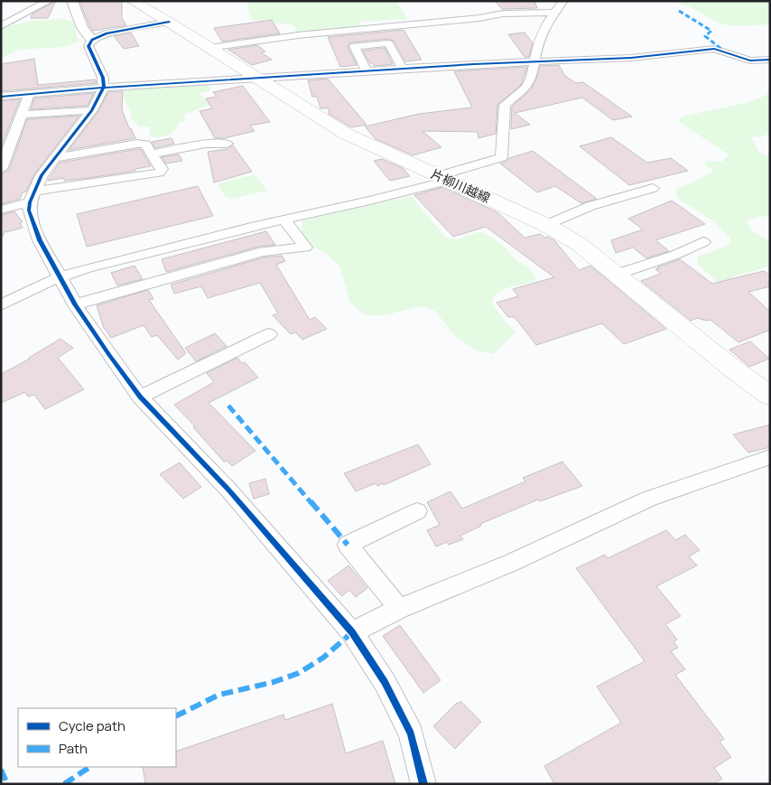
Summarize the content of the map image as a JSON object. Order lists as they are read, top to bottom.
{
  "streets": {
    "main road": ["片柳川越線"]
  },
  "legend": ["Cycle path", "Path"]
}
